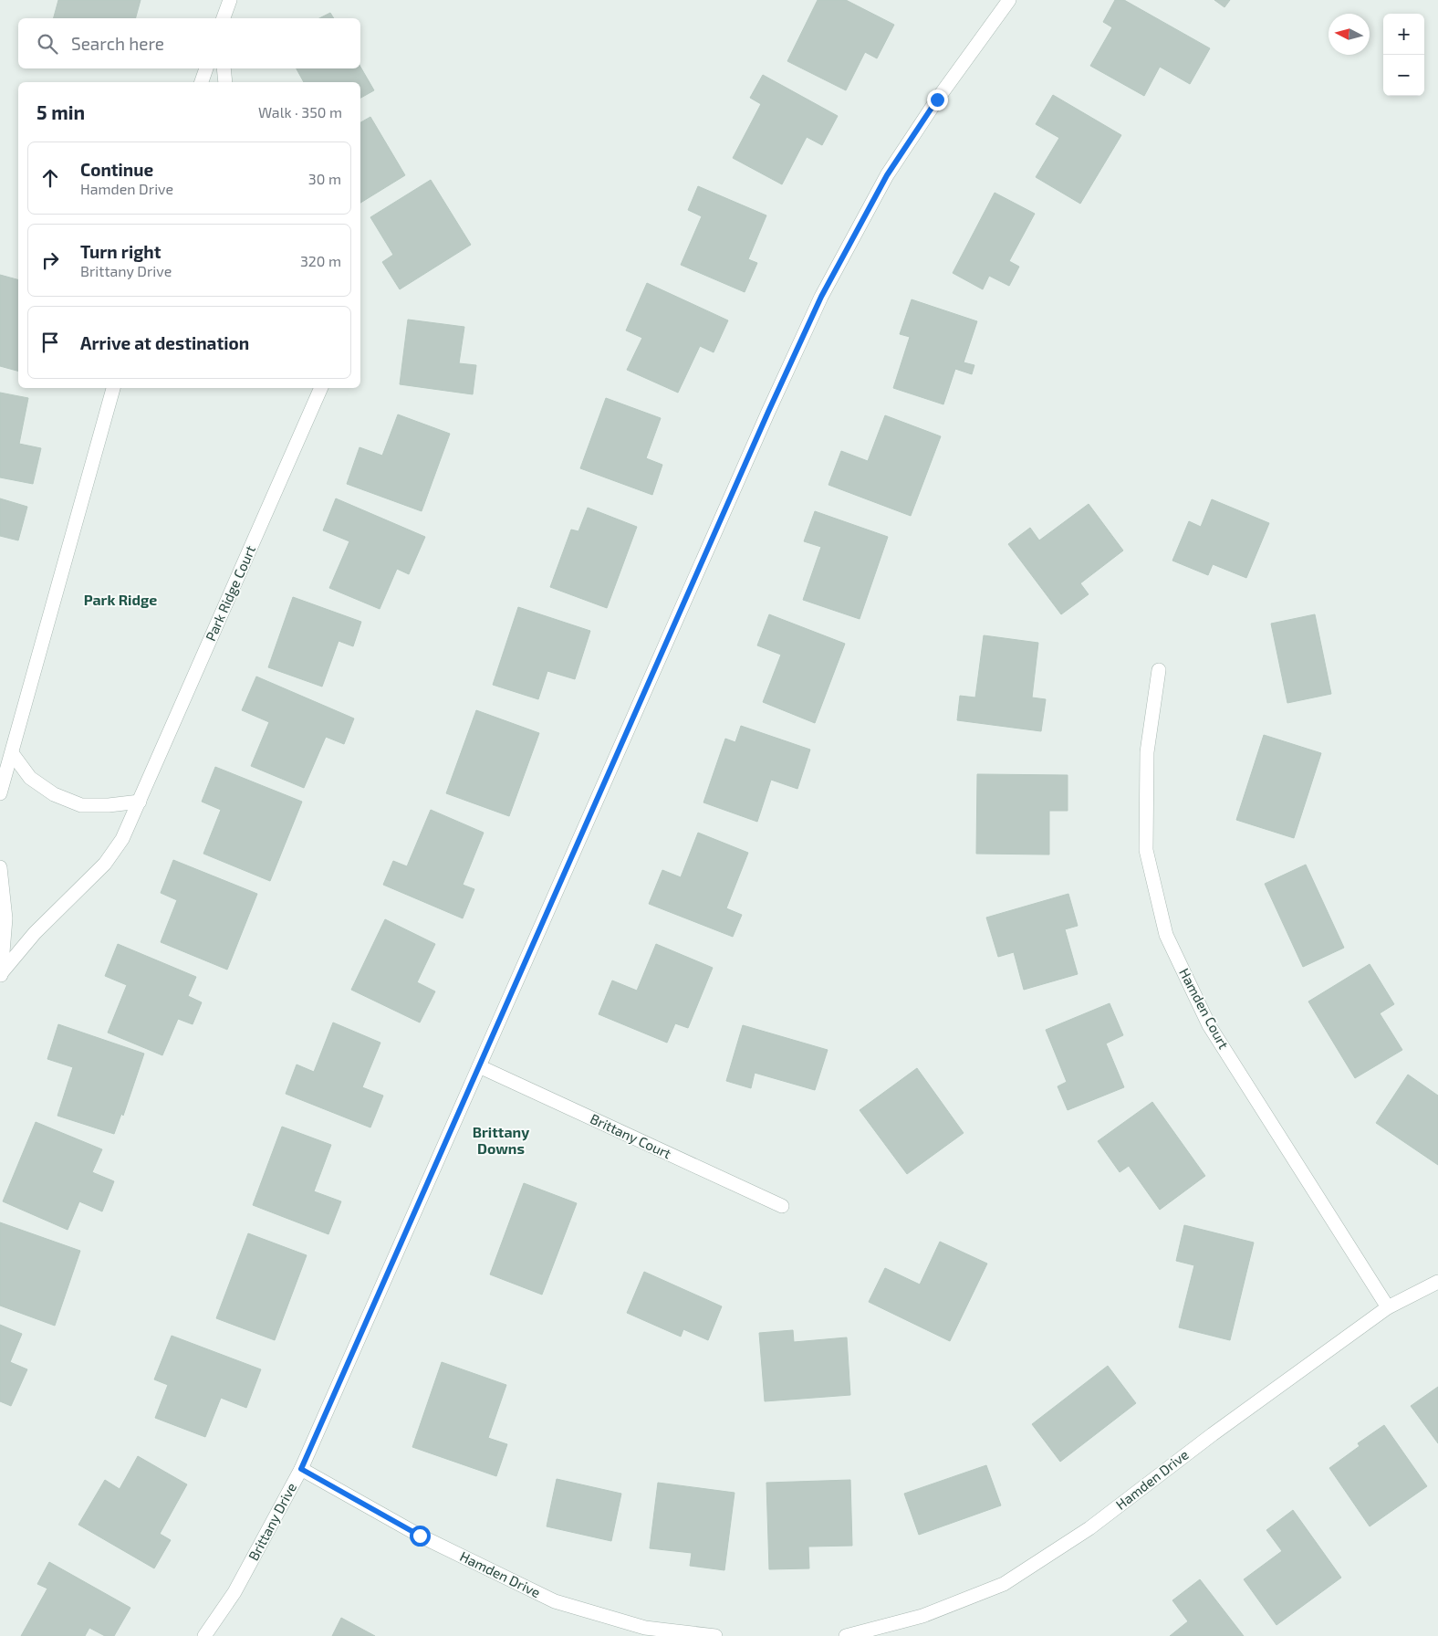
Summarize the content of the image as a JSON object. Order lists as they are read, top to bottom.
{
  "streets": {
    "street": [
      "Park Ridge Court",
      "Hamden Court",
      "Brittany Court",
      "Hamden Drive",
      "Brittany Drive"
    ]
  },
  "crossings": [
    ["Hamden Court", "Hamden Drive"],
    ["Brittany Court", "Brittany Drive"],
    ["Hamden Drive", "Brittany Drive"]
  ],
  "districts": ["Park Ridge", "Brittany Downs"],
  "north": "left",
  "page": {
    "map_buttons": ["+", "−"],
    "search": "Search here",
    "heading": ["5 min", "Walk · 350 m"],
    "list": [
      ["Continue", "Hamden Drive", "30 m"],
      ["Turn right", "Brittany Drive", "320 m"],
      "Arrive at destination"
    ]
  }
}
